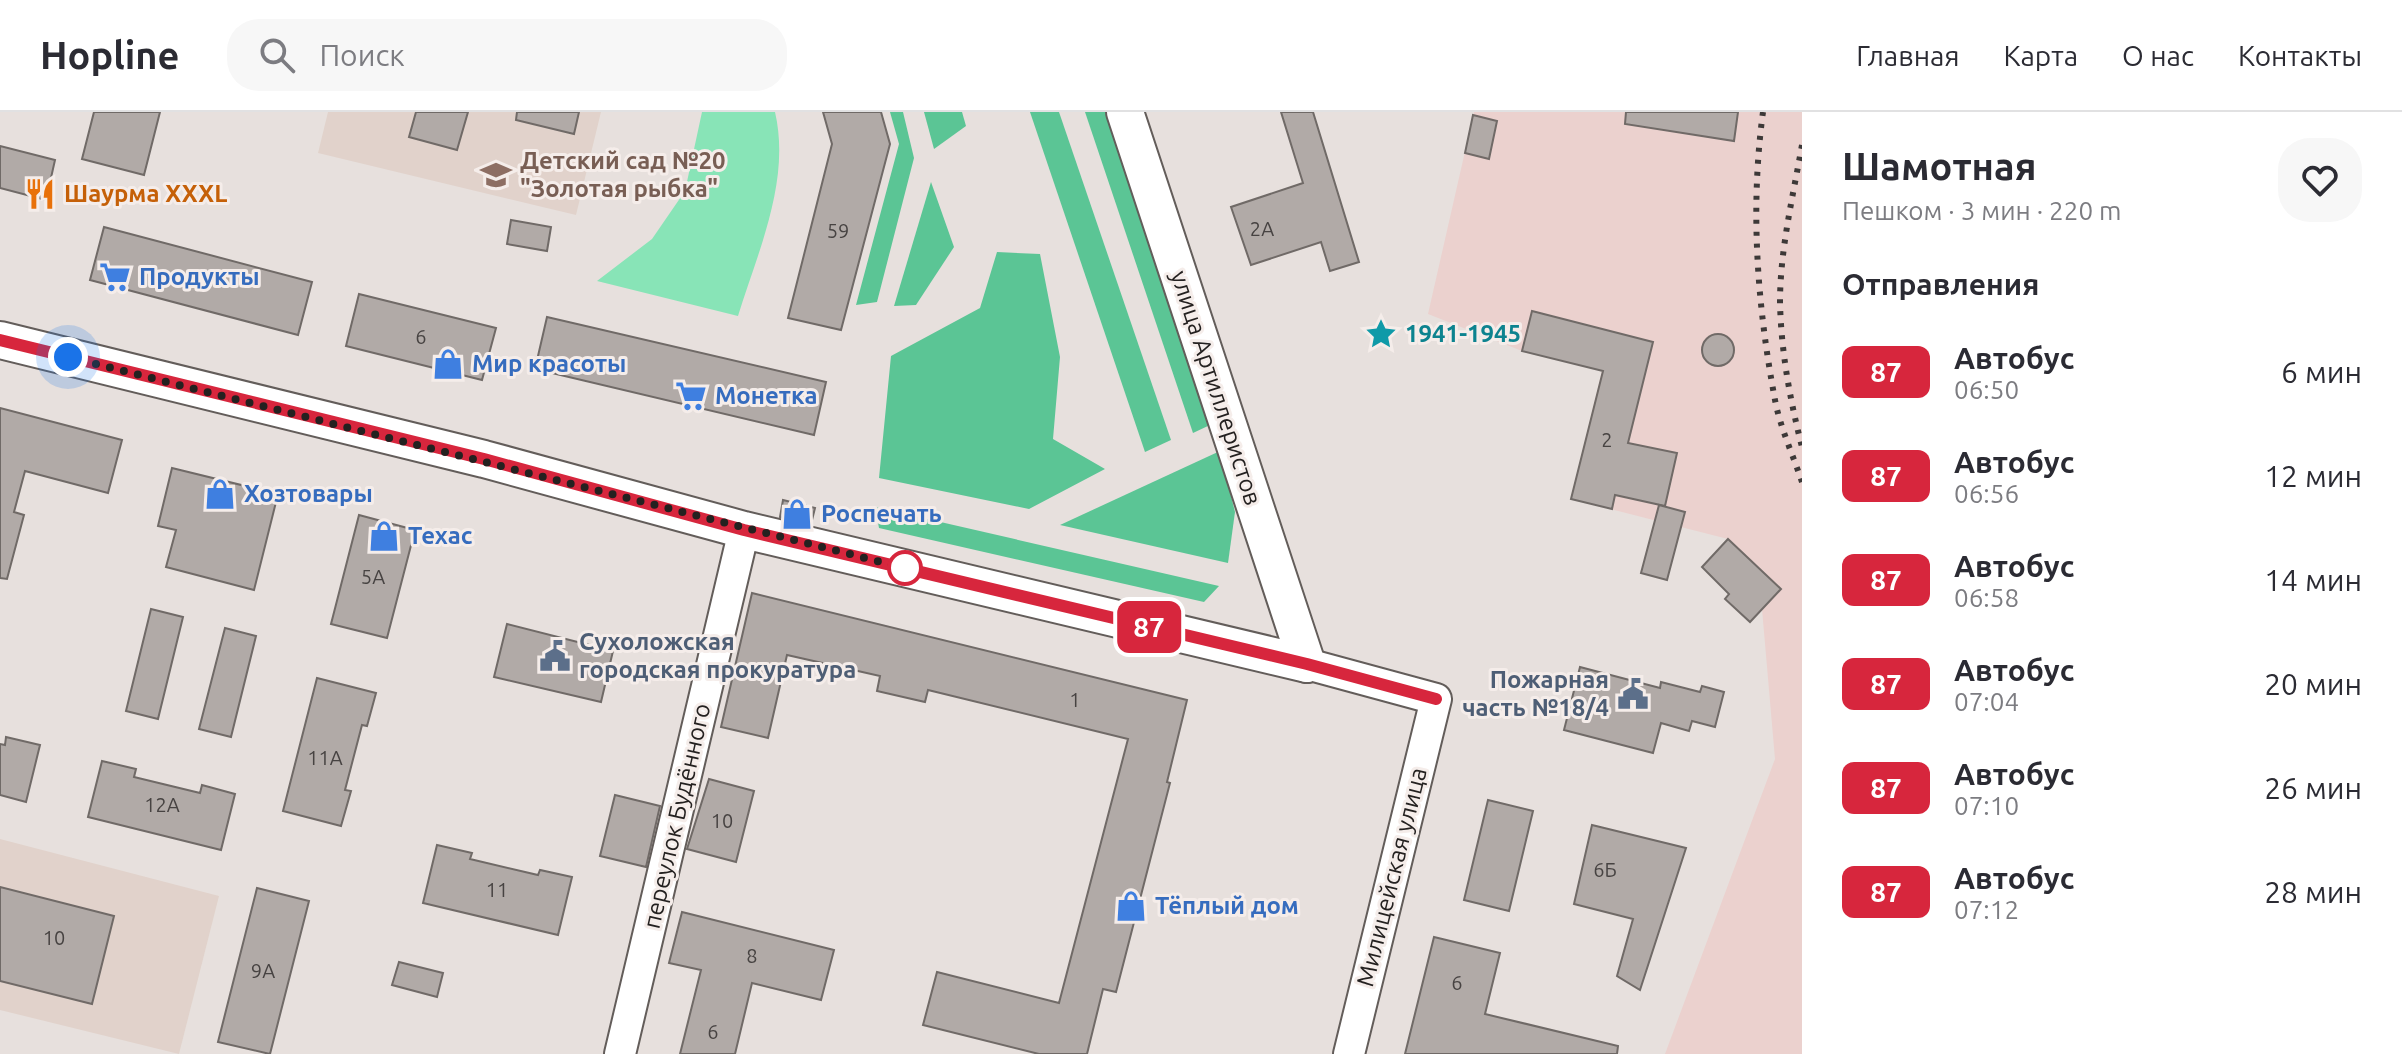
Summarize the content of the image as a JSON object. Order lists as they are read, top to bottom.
{
  "streets": {
    "street": ["улица Артиллеристов", "переулок Будённого", "Милицейская улица"]
  },
  "crossings": [
    ["улица Артиллеристов", "Милицейская улица"]
  ],
  "places": {
    "school or university": ["Детский сад №20 \"Золотая рыбка\""],
    "restaurant": ["Шаурма XXXL"],
    "supermarket": ["Продукты", "Монетка"],
    "place": ["1941-1945"],
    "shop": [
      "Мир красоты",
      "Хозтовары",
      "Роспечать",
      "Техас",
      "Тёплый дом"
    ],
    "public building": ["Сухоложская городская прокуратура", "Пожарная часть №18/4"]
  },
  "lines": ["bus line 87"],
  "house_numbers": [
    "2А",
    "59",
    "6",
    "2",
    "5А",
    "1",
    "11А",
    "12А",
    "10",
    "6Б",
    "11",
    "10",
    "8",
    "9А",
    "6",
    "6"
  ],
  "page": {
    "header": "Hopline",
    "search": "Поиск",
    "nav": [
      "Главная",
      "Карта",
      "О нас",
      "Контакты"
    ],
    "on_map": "87",
    "heading": [
      ["Шамотная", "Пешком · 3 мин · 220 m"],
      "Отправления"
    ],
    "list": [
      {
        "mark": "87",
        "name": "Автобус",
        "note": "06:50",
        "value": "6 мин"
      },
      {
        "mark": "87",
        "name": "Автобус",
        "note": "06:56",
        "value": "12 мин"
      },
      {
        "mark": "87",
        "name": "Автобус",
        "note": "06:58",
        "value": "14 мин"
      },
      {
        "mark": "87",
        "name": "Автобус",
        "note": "07:04",
        "value": "20 мин"
      },
      {
        "mark": "87",
        "name": "Автобус",
        "note": "07:10",
        "value": "26 мин"
      },
      {
        "mark": "87",
        "name": "Автобус",
        "note": "07:12",
        "value": "28 мин"
      }
    ]
  }
}
